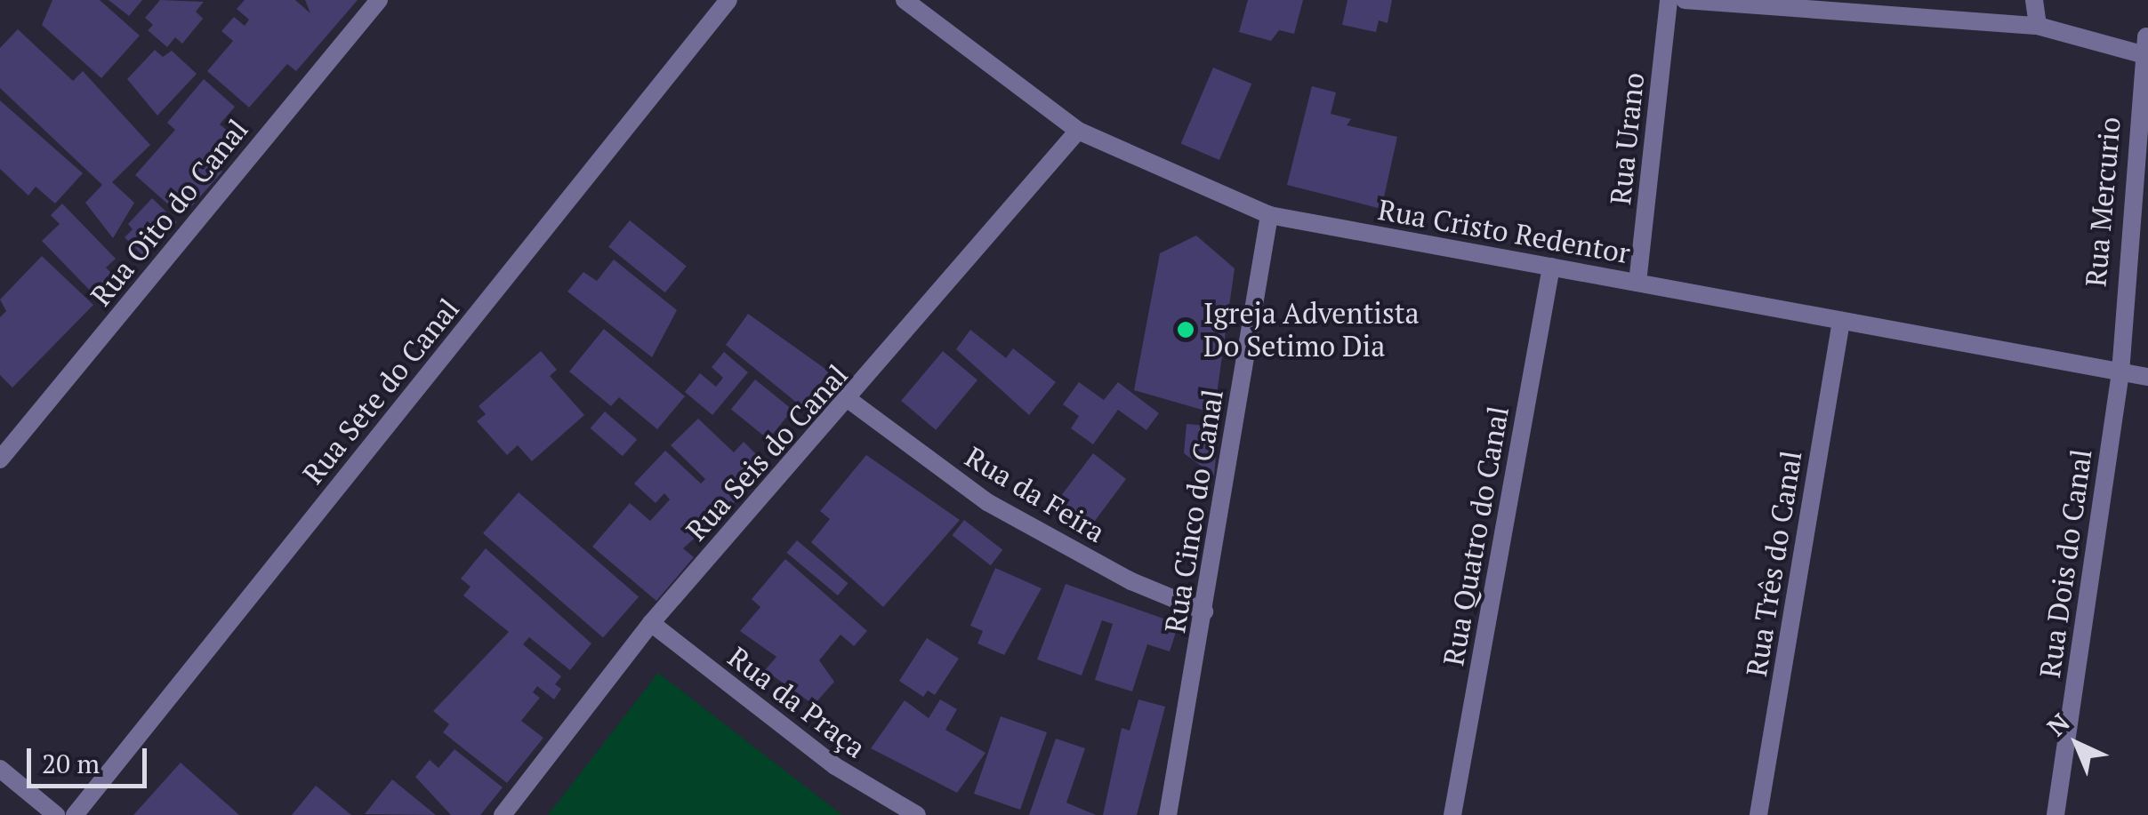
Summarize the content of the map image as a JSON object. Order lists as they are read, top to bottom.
{
  "streets": {
    "street": [
      "Rua Urano",
      "Rua Mercurio",
      "Rua Oito do Canal",
      "Rua Cristo Redentor",
      "Rua Sete do Canal",
      "Rua Seis do Canal",
      "Rua da Feira",
      "Rua Cinco do Canal",
      "Rua Quatro do Canal",
      "Rua Três do Canal",
      "Rua Dois do Canal",
      "Rua da Praça"
    ]
  },
  "crossings": [
    ["Rua Urano", "Rua Cristo Redentor"],
    ["Rua Mercurio", "Rua Cristo Redentor"],
    ["Rua Mercurio", "Rua Dois do Canal"],
    ["Rua Cristo Redentor", "Rua Seis do Canal"],
    ["Rua Cristo Redentor", "Rua Cinco do Canal"],
    ["Rua Cristo Redentor", "Rua Quatro do Canal"],
    ["Rua Cristo Redentor", "Rua Três do Canal"],
    ["Rua Cristo Redentor", "Rua Dois do Canal"],
    ["Rua Seis do Canal", "Rua da Feira"],
    ["Rua Seis do Canal", "Rua da Praça"],
    ["Rua da Feira", "Rua Cinco do Canal"]
  ],
  "places": ["Igreja Adventista Do Setimo Dia"],
  "scale_bar": "20 m",
  "north": "top left"
}
